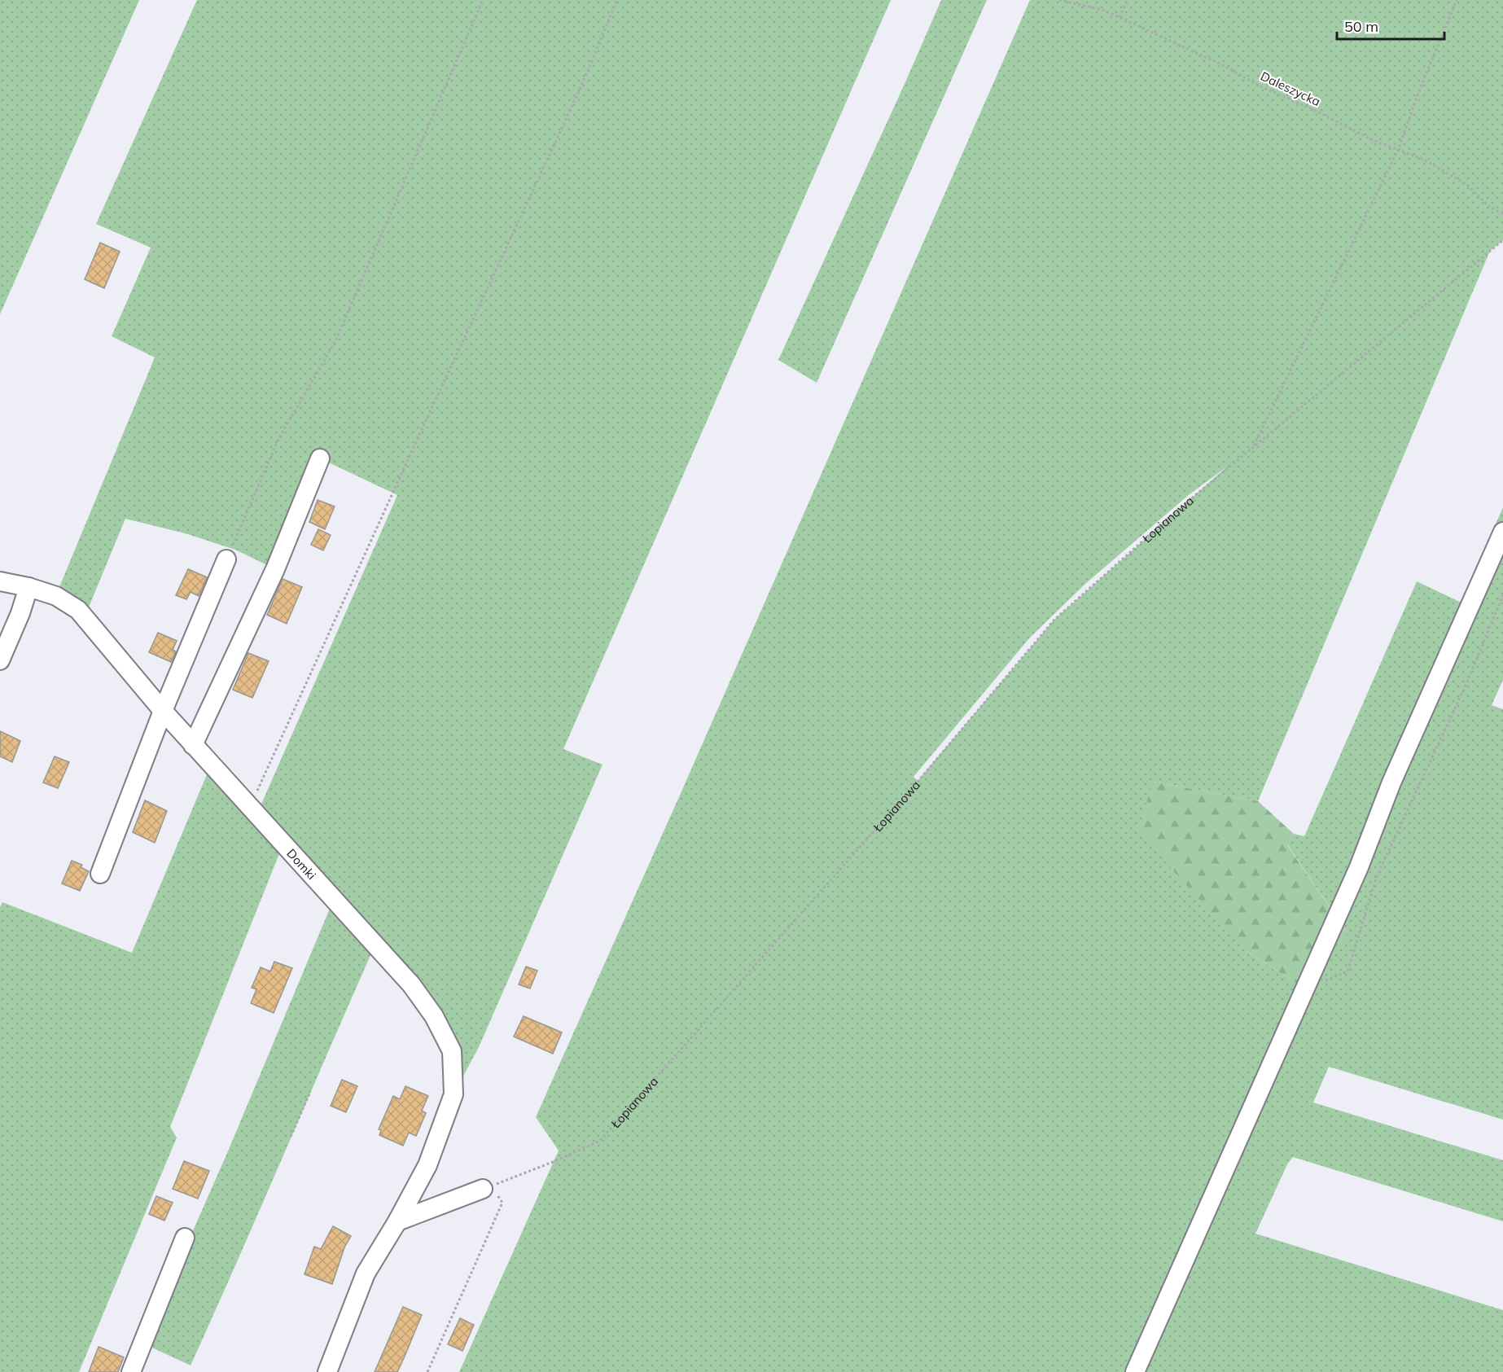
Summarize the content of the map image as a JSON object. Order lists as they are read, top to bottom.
{
  "streets": {
    "street": ["Domki"],
    "path": ["Daleszycka", "Łopianowa"]
  },
  "scale_bar": "50 m"
}
